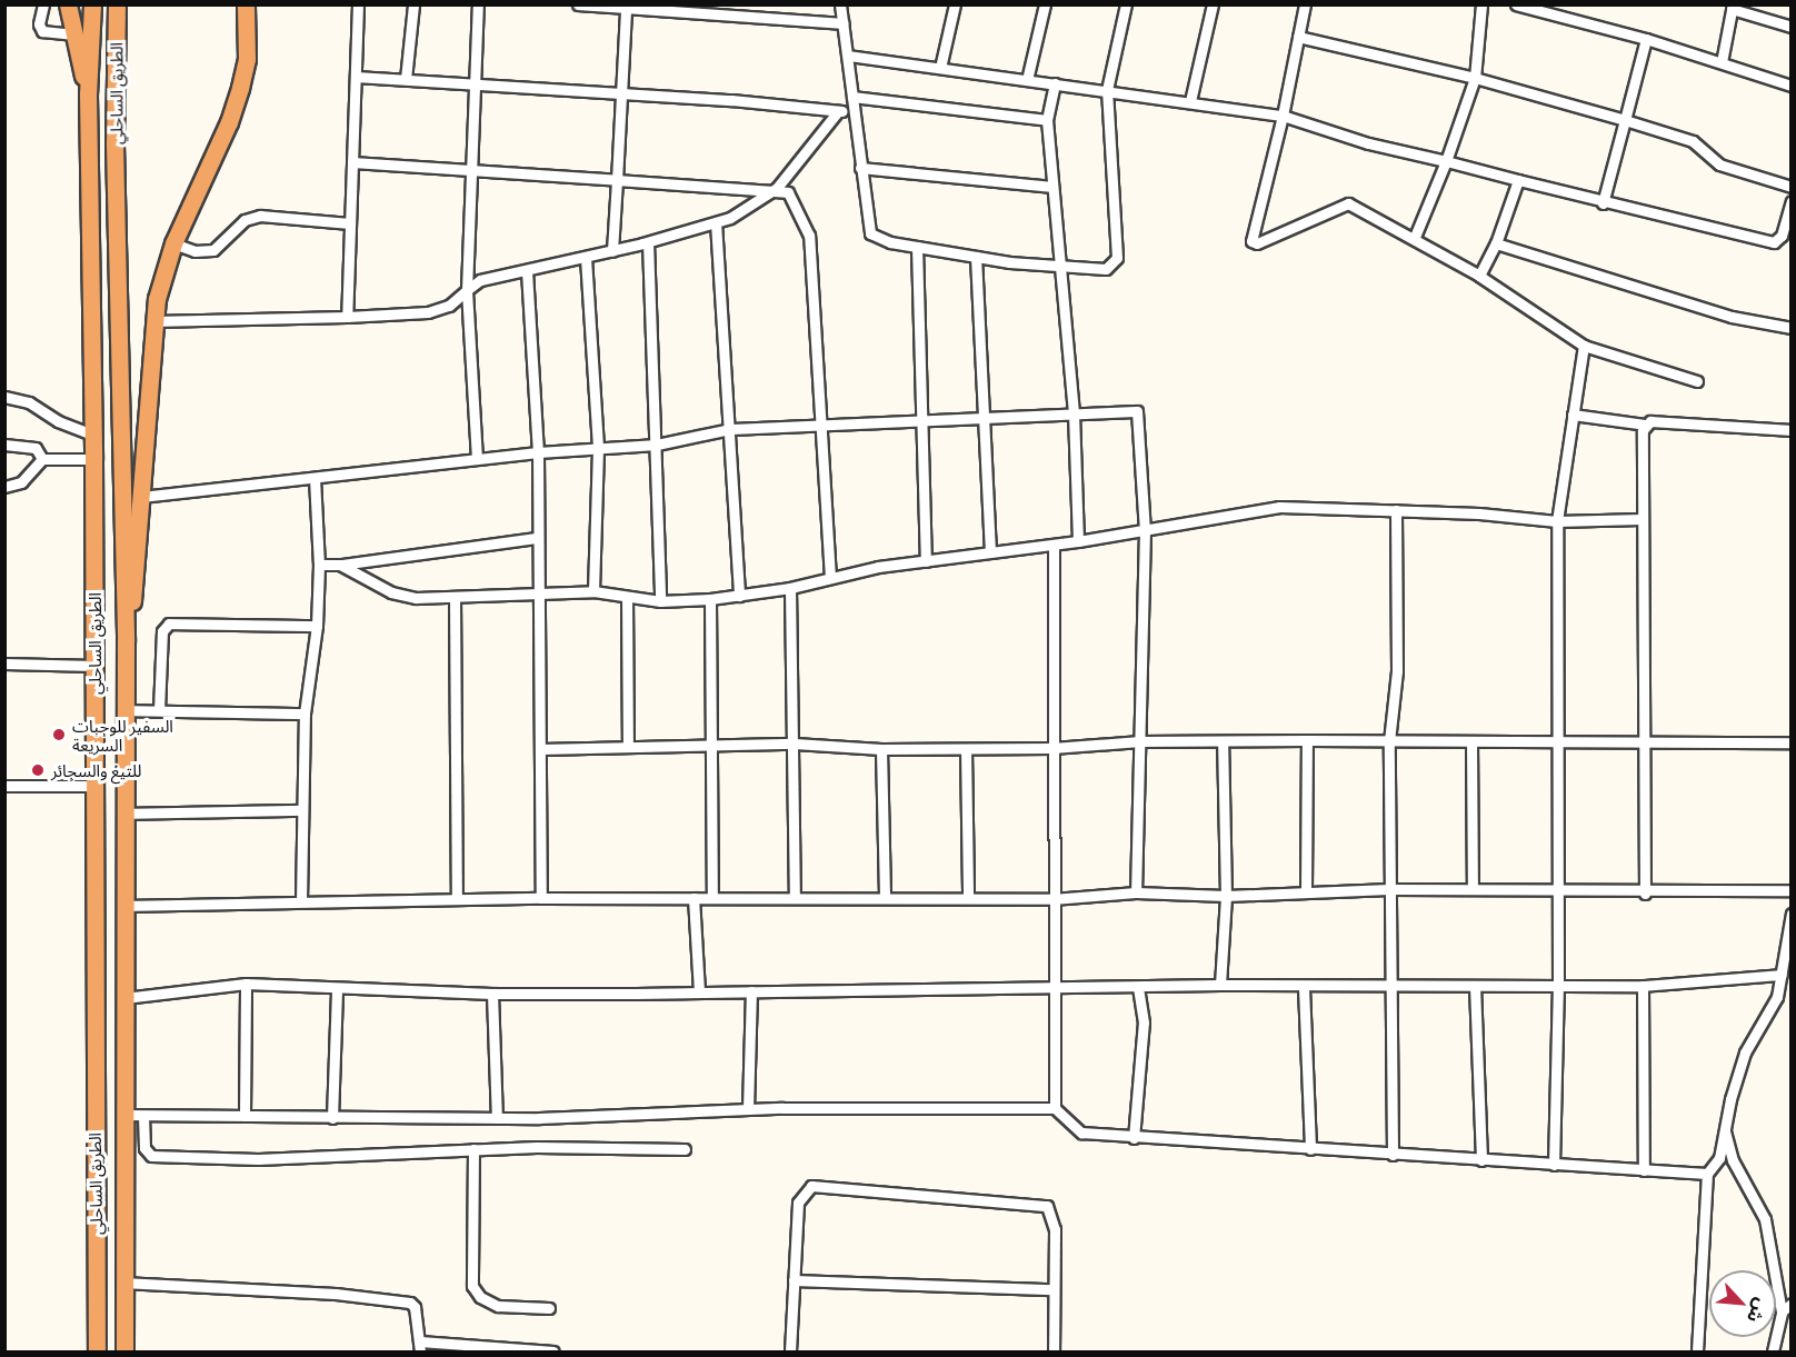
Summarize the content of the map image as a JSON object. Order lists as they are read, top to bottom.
{
  "streets": {
    "highway": ["الطريق الساحلي"]
  },
  "places": ["السفير للوجبات السريعة", "للتيغ والسجائر"],
  "north": "bottom right"
}
